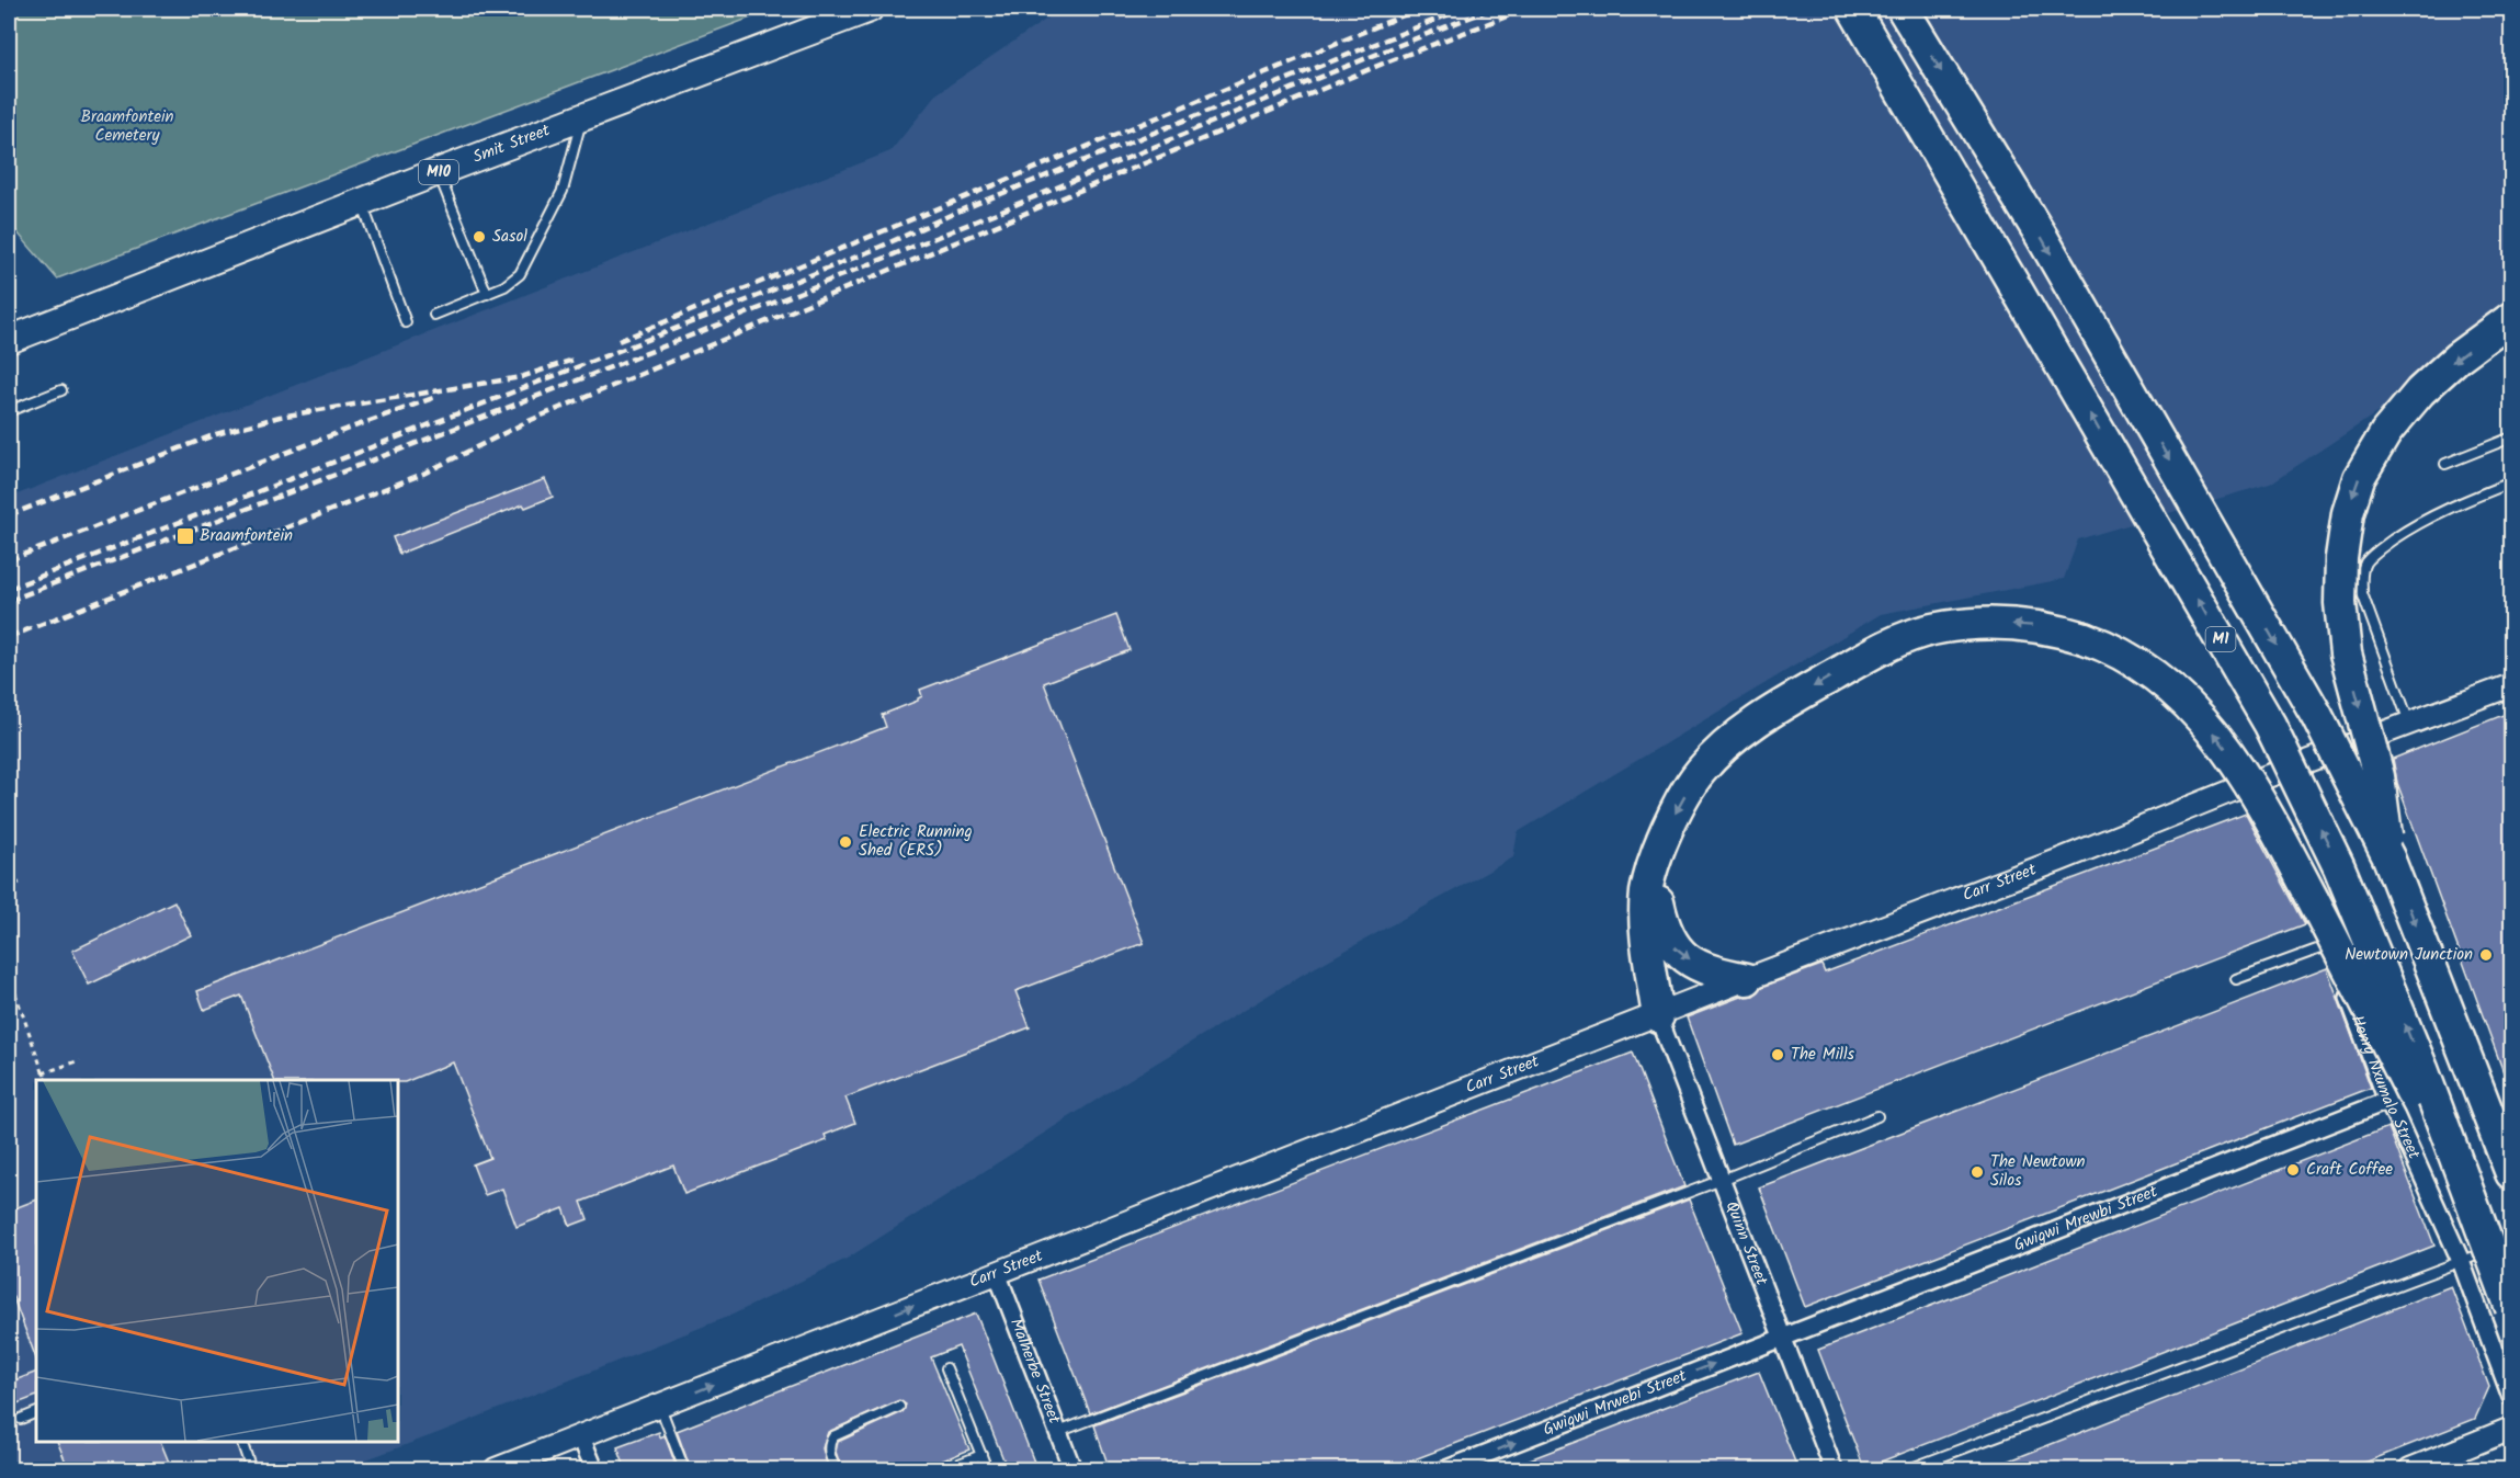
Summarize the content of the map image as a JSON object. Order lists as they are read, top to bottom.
{
  "streets": {
    "highway": ["M1"],
    "main road": ["Smit Street", "M10"],
    "street": [
      "Carr Street",
      "Henry Nxumalo Street",
      "Gwigwi Mrewbi Street",
      "Quinn Street",
      "Malherbe Street",
      "Gwigwi Mrwebi Street"
    ]
  },
  "crossings": [
    ["Carr Street", "Henry Nxumalo Street"],
    ["Carr Street", "Quinn Street"],
    ["Carr Street", "Malherbe Street"],
    ["Henry Nxumalo Street", "Gwigwi Mrewbi Street"],
    ["Gwigwi Mrewbi Street", "Quinn Street"],
    ["Gwigwi Mrewbi Street", "Gwigwi Mrwebi Street"],
    ["Quinn Street", "Gwigwi Mrwebi Street"]
  ],
  "one_way": ["Gwigwi Mrwebi Street"],
  "parks": ["Braamfontein Cemetery"],
  "places": {
    "other": [
      "Sasol",
      "Electric Running Shed (ERS)",
      "Newtown Junction",
      "The Mills",
      "Craft Coffee",
      "The Newtown Silos"
    ],
    "transit": ["Braamfontein"]
  }
}
